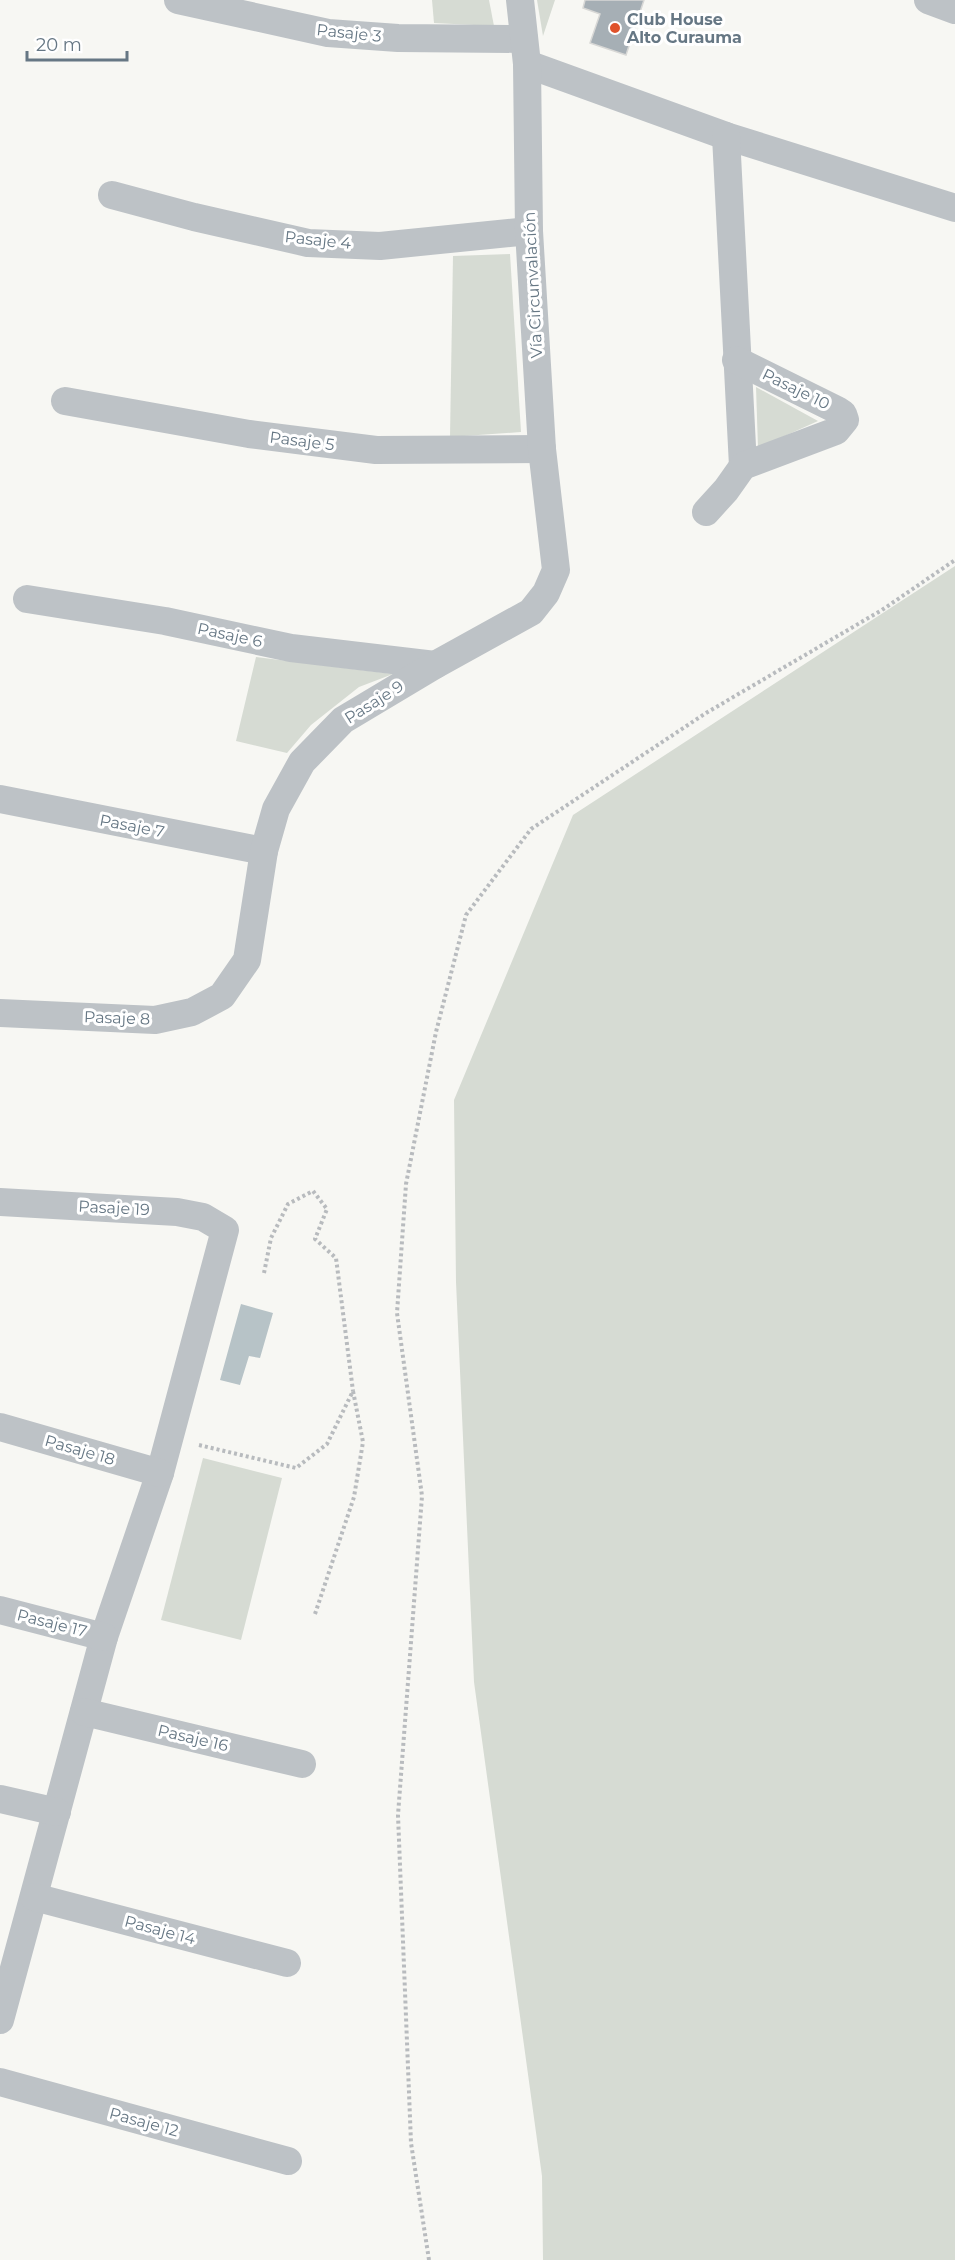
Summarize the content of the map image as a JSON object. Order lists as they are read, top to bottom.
{
  "streets": {
    "street": [
      "Pasaje 3",
      "Pasaje 4",
      "Vía Circunvalación",
      "Pasaje 10",
      "Pasaje 5",
      "Pasaje 6",
      "Pasaje 9",
      "Pasaje 7",
      "Pasaje 8",
      "Pasaje 19",
      "Pasaje 18",
      "Pasaje 17",
      "Pasaje 16",
      "Pasaje 14",
      "Pasaje 12"
    ]
  },
  "crossings": [
    ["Pasaje 3", "Vía Circunvalación"],
    ["Pasaje 4", "Vía Circunvalación"],
    ["Vía Circunvalación", "Pasaje 5"],
    ["Vía Circunvalación", "Pasaje 9"],
    ["Pasaje 6", "Pasaje 9"],
    ["Pasaje 9", "Pasaje 7"],
    ["Pasaje 9", "Pasaje 8"]
  ],
  "places": ["Club House Alto Curauma"],
  "scale_bar": "20 m"
}
